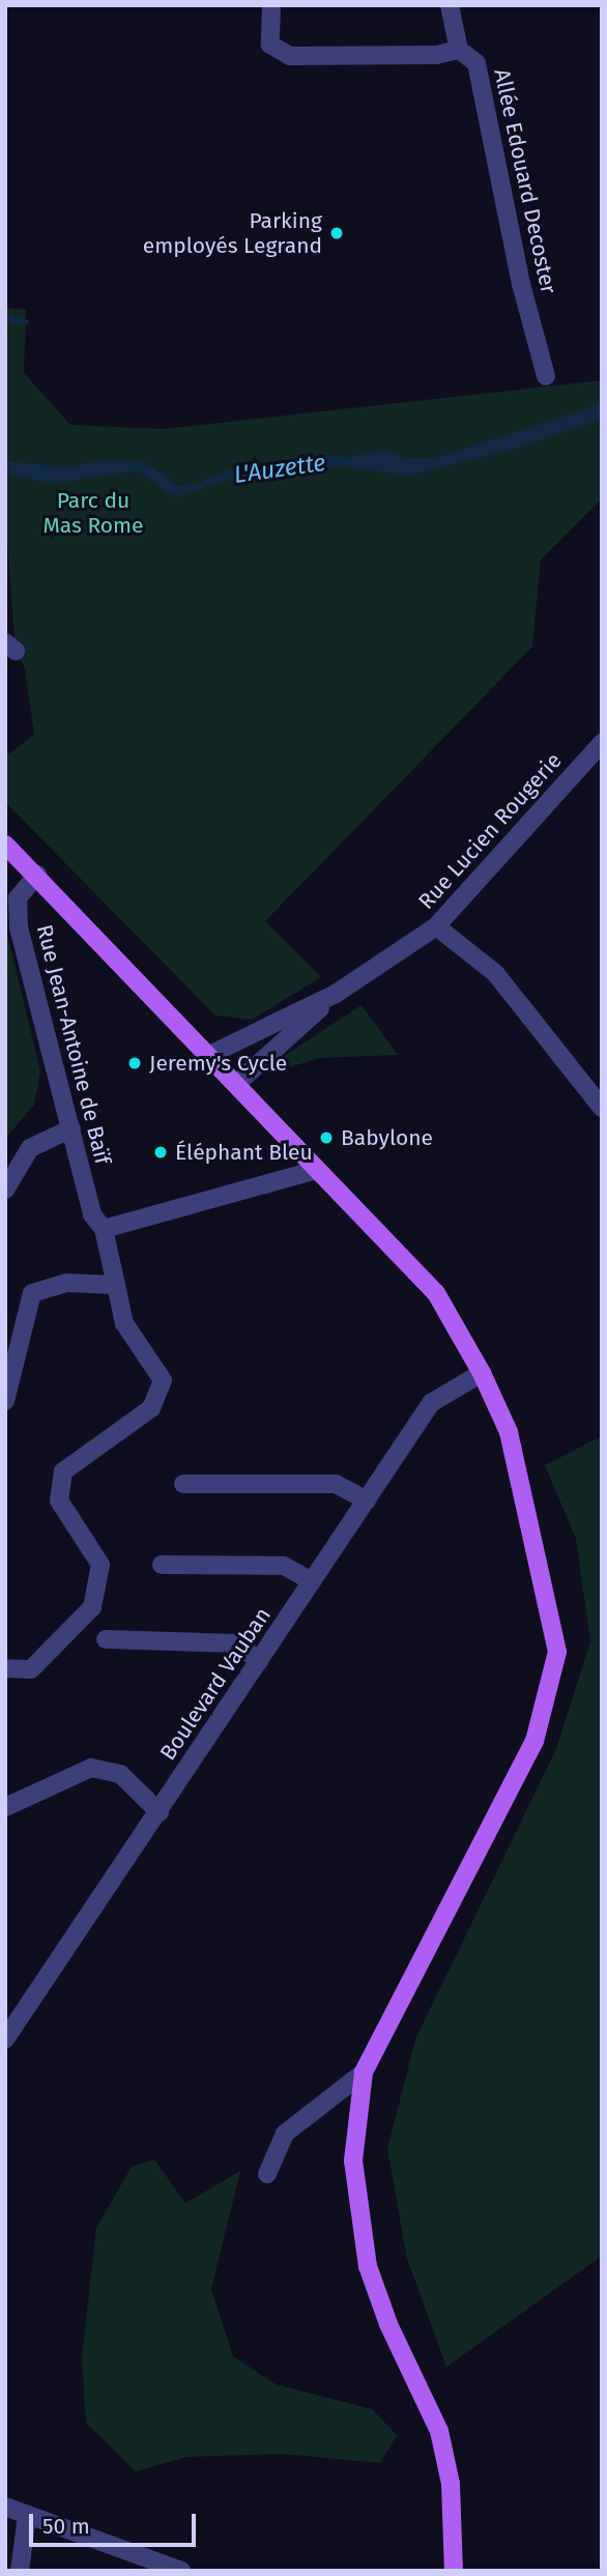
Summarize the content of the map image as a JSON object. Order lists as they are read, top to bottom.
{
  "streets": {
    "street": [
      "Allée Edouard Decoster",
      "Rue Lucien Rougerie",
      "Rue Jean-Antoine de Baïf",
      "Boulevard Vauban"
    ]
  },
  "water": ["L'Auzette"],
  "parks": ["Parc du Mas Rome"],
  "places": [
    "Parking employés Legrand",
    "Jeremy's Cycle",
    "Babylone",
    "Éléphant Bleu"
  ],
  "scale_bar": "50 m"
}
